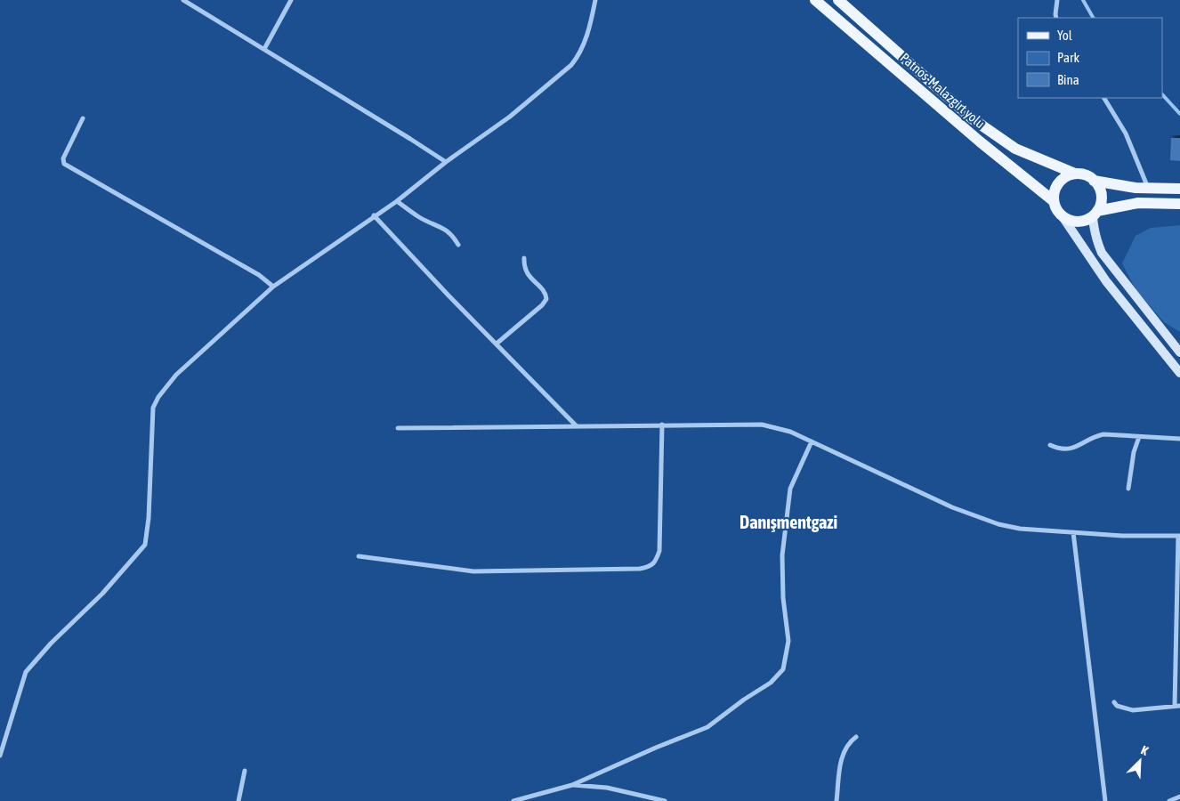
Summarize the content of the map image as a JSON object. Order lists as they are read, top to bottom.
{
  "streets": {
    "main road": ["Patnos-Malazgirt yolu"]
  },
  "districts": ["Danışmentgazi"],
  "legend": ["Yol", "Park", "Bina"],
  "north": "top right"
}
